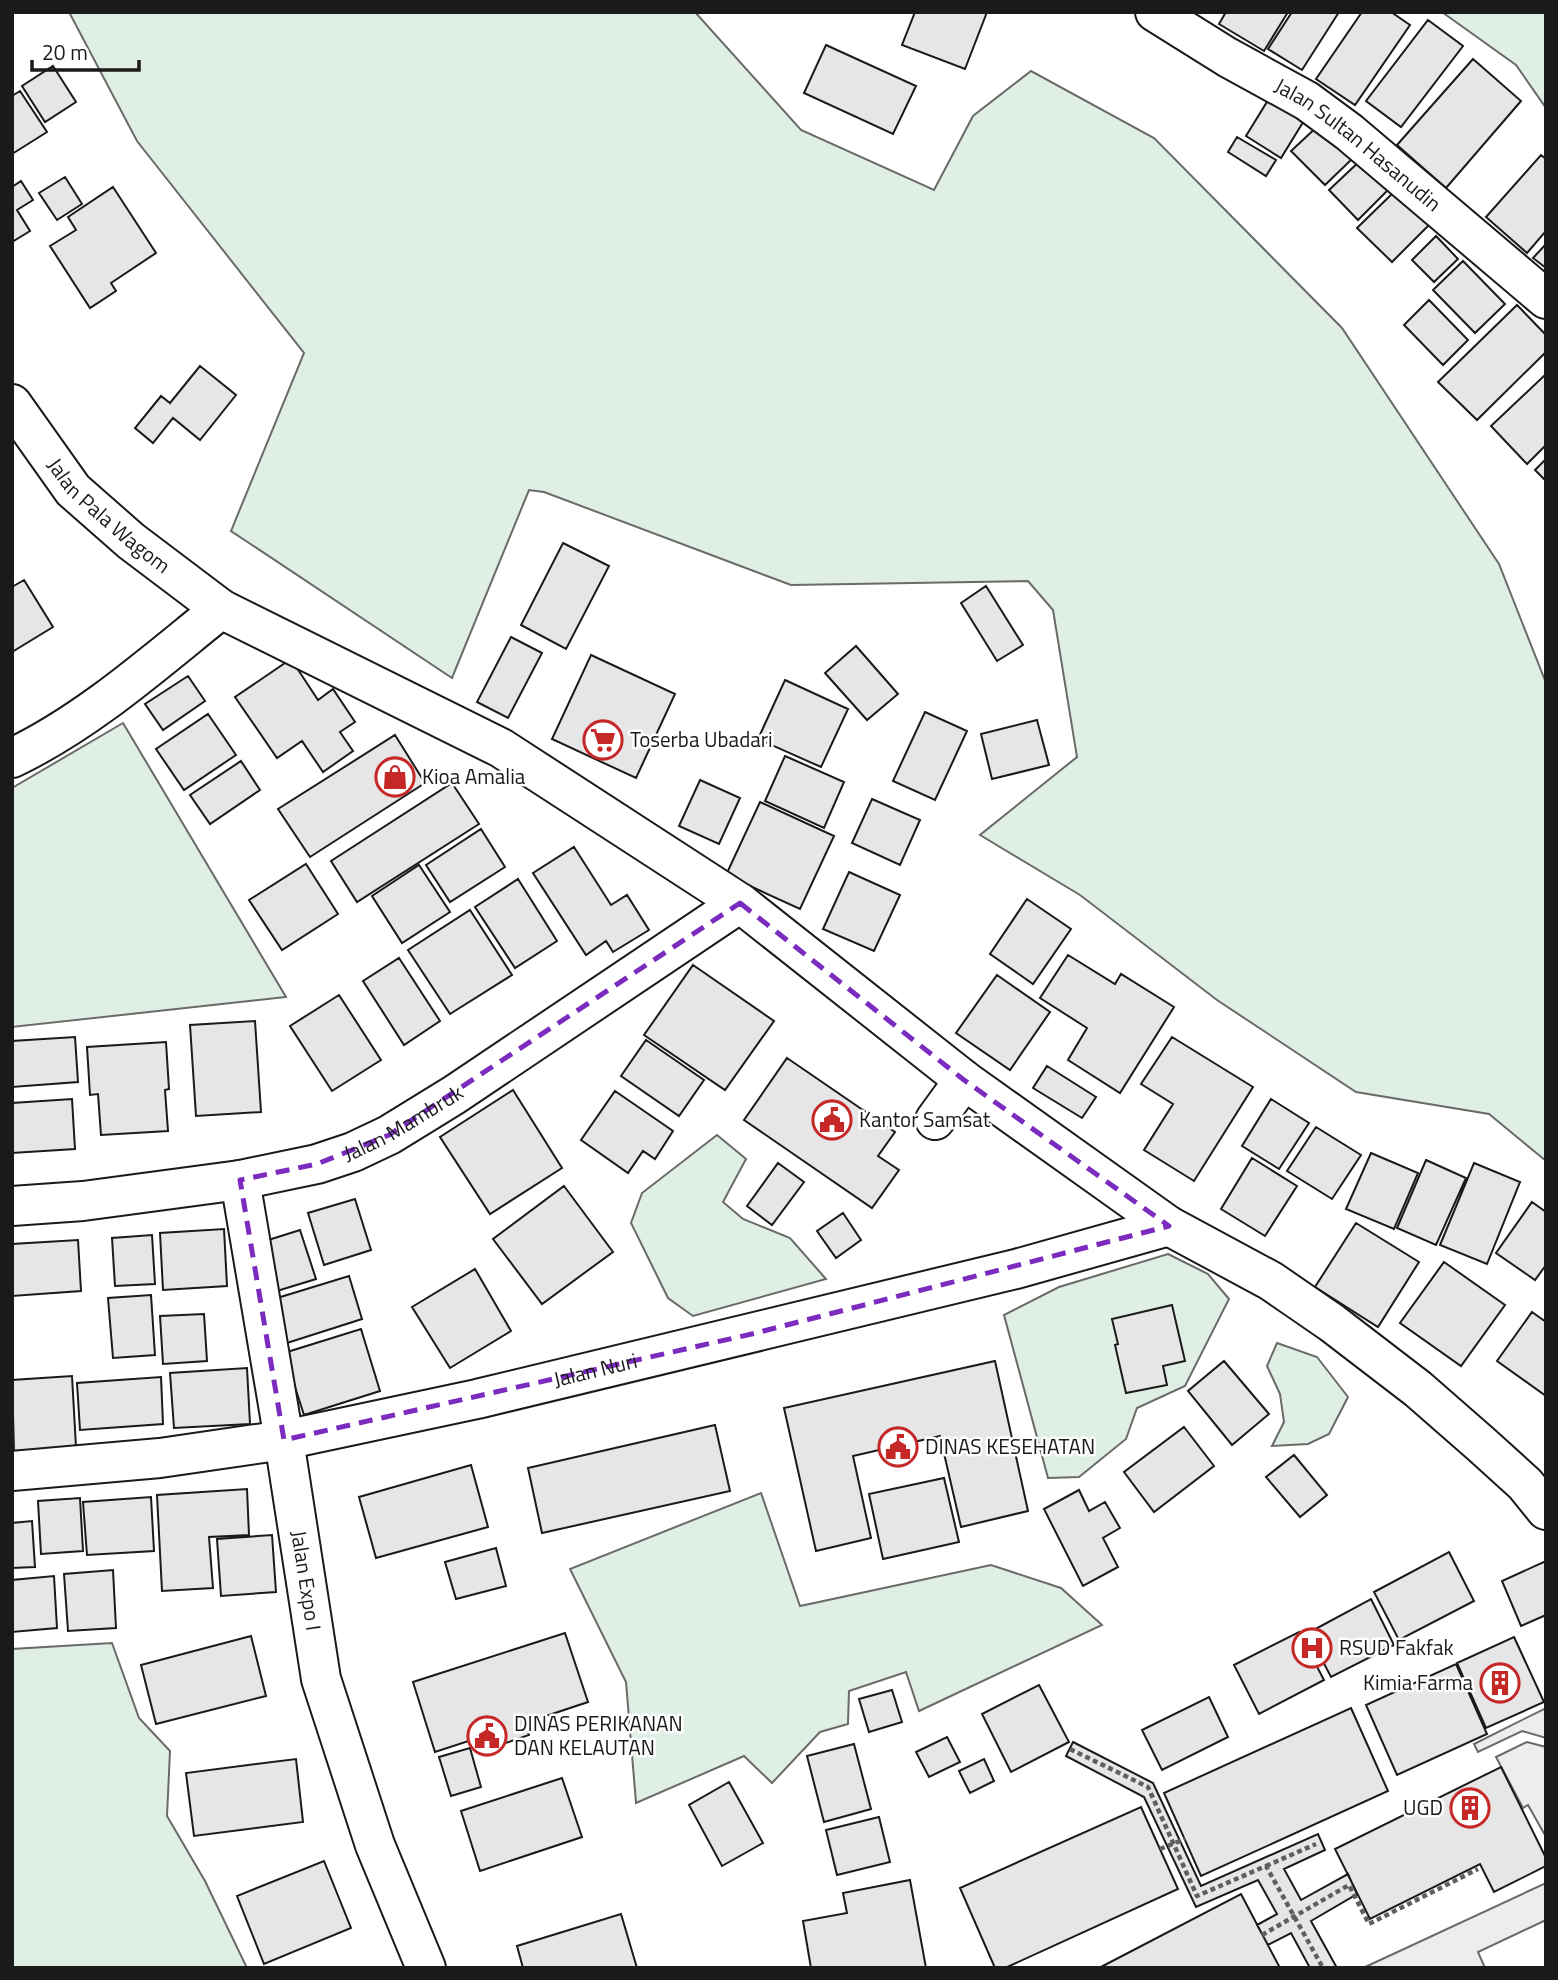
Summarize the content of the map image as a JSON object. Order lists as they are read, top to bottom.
{
  "streets": {
    "street": [
      "Jalan Sultan Hasanudin",
      "Jalan Pala Wagom",
      "Jalan Mambruk",
      "Jalan Nuri",
      "Jalan Expo I"
    ]
  },
  "crossings": [
    ["Jalan Pala Wagom", "Jalan Mambruk"],
    ["Jalan Pala Wagom", "Jalan Nuri"],
    ["Jalan Mambruk", "Jalan Expo I"],
    ["Jalan Nuri", "Jalan Expo I"]
  ],
  "places": {
    "supermarket": ["Toserba Ubadari"],
    "shop": ["Kioa Amalia"],
    "public building": ["Kantor Samsat", "DINAS KESEHATAN", "DINAS PERIKANAN DAN KELAUTAN"],
    "hospital": ["RSUD Fakfak"],
    "building": ["Kimia Farma", "UGD"]
  },
  "scale_bar": "20 m"
}
